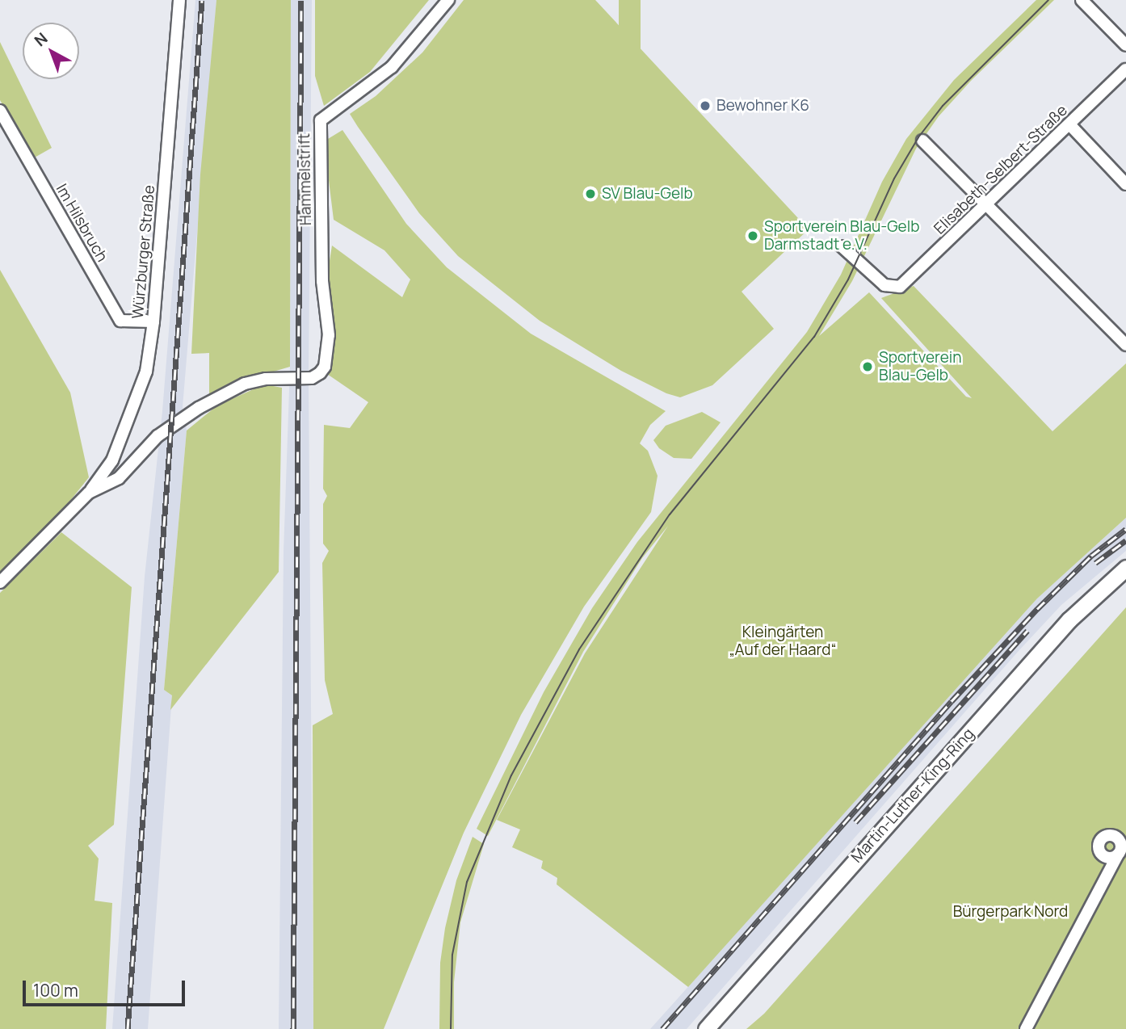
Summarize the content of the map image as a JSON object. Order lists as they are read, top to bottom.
{
  "streets": {
    "main road": ["Martin-Luther-King-Ring"],
    "street": [
      "Elisabeth-Selbert-Straße",
      "Hammelstrift",
      "Im Hilsbruch",
      "Würzburger Straße"
    ]
  },
  "crossings": [
    ["Hammelstrift", "Würzburger Straße"],
    ["Im Hilsbruch", "Würzburger Straße"]
  ],
  "parks": ["Kleingärten „Auf der Haard“", "Bürgerpark Nord"],
  "places": [
    "Bewohner K6",
    "SV Blau-Gelb",
    "Sportverein Blau-Gelb Darmstadt e.V.",
    "Sportverein Blau-Gelb"
  ],
  "scale_bar": "100 m",
  "north": "top left"
}
